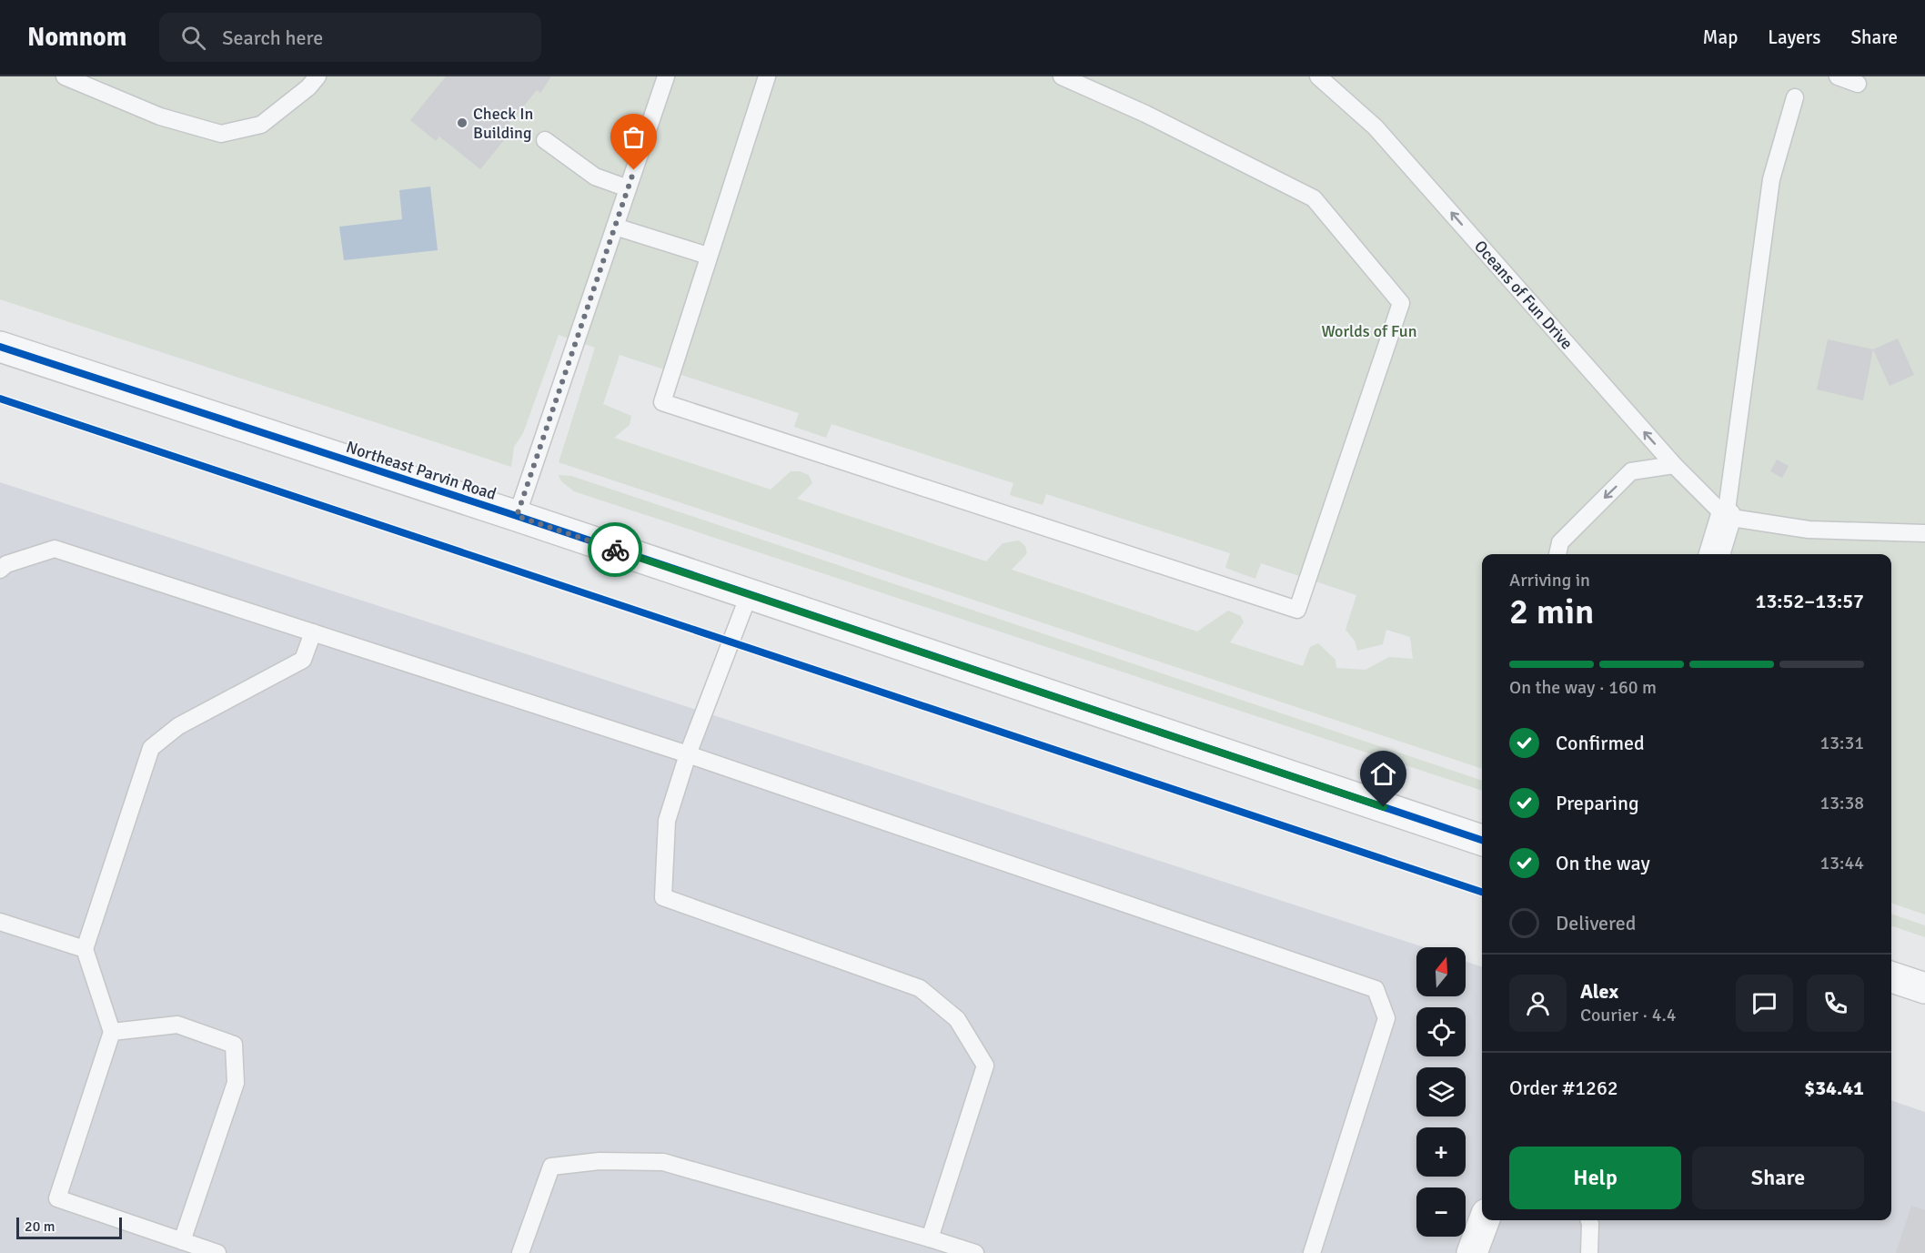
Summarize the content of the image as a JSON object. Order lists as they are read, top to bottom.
{
  "streets": {
    "street": ["Northeast Parvin Road"],
    "lane": ["Oceans of Fun Drive"]
  },
  "one_way": ["Oceans of Fun Drive"],
  "parks": ["Worlds of Fun"],
  "places": ["Check In Building"],
  "scale_bar": "20 m",
  "north": "top",
  "page": {
    "header": "Nomnom",
    "search": "Search here",
    "nav": ["Map", "Layers", "Share"],
    "heading": ["2 min", "Arriving in", "13:52–13:57"],
    "panel": [
      "Alex",
      "Courier · 4.4",
      "Order #1262",
      "$34.41"
    ],
    "bar": "On the way · 160 m",
    "list": [
      ["Confirmed", "13:31"],
      ["Preparing", "13:38"],
      ["On the way", "13:44"],
      "Delivered"
    ],
    "map_buttons": ["+", "−"],
    "buttons": ["Help", "Share"],
    "scale": "20 m"
  }
}
